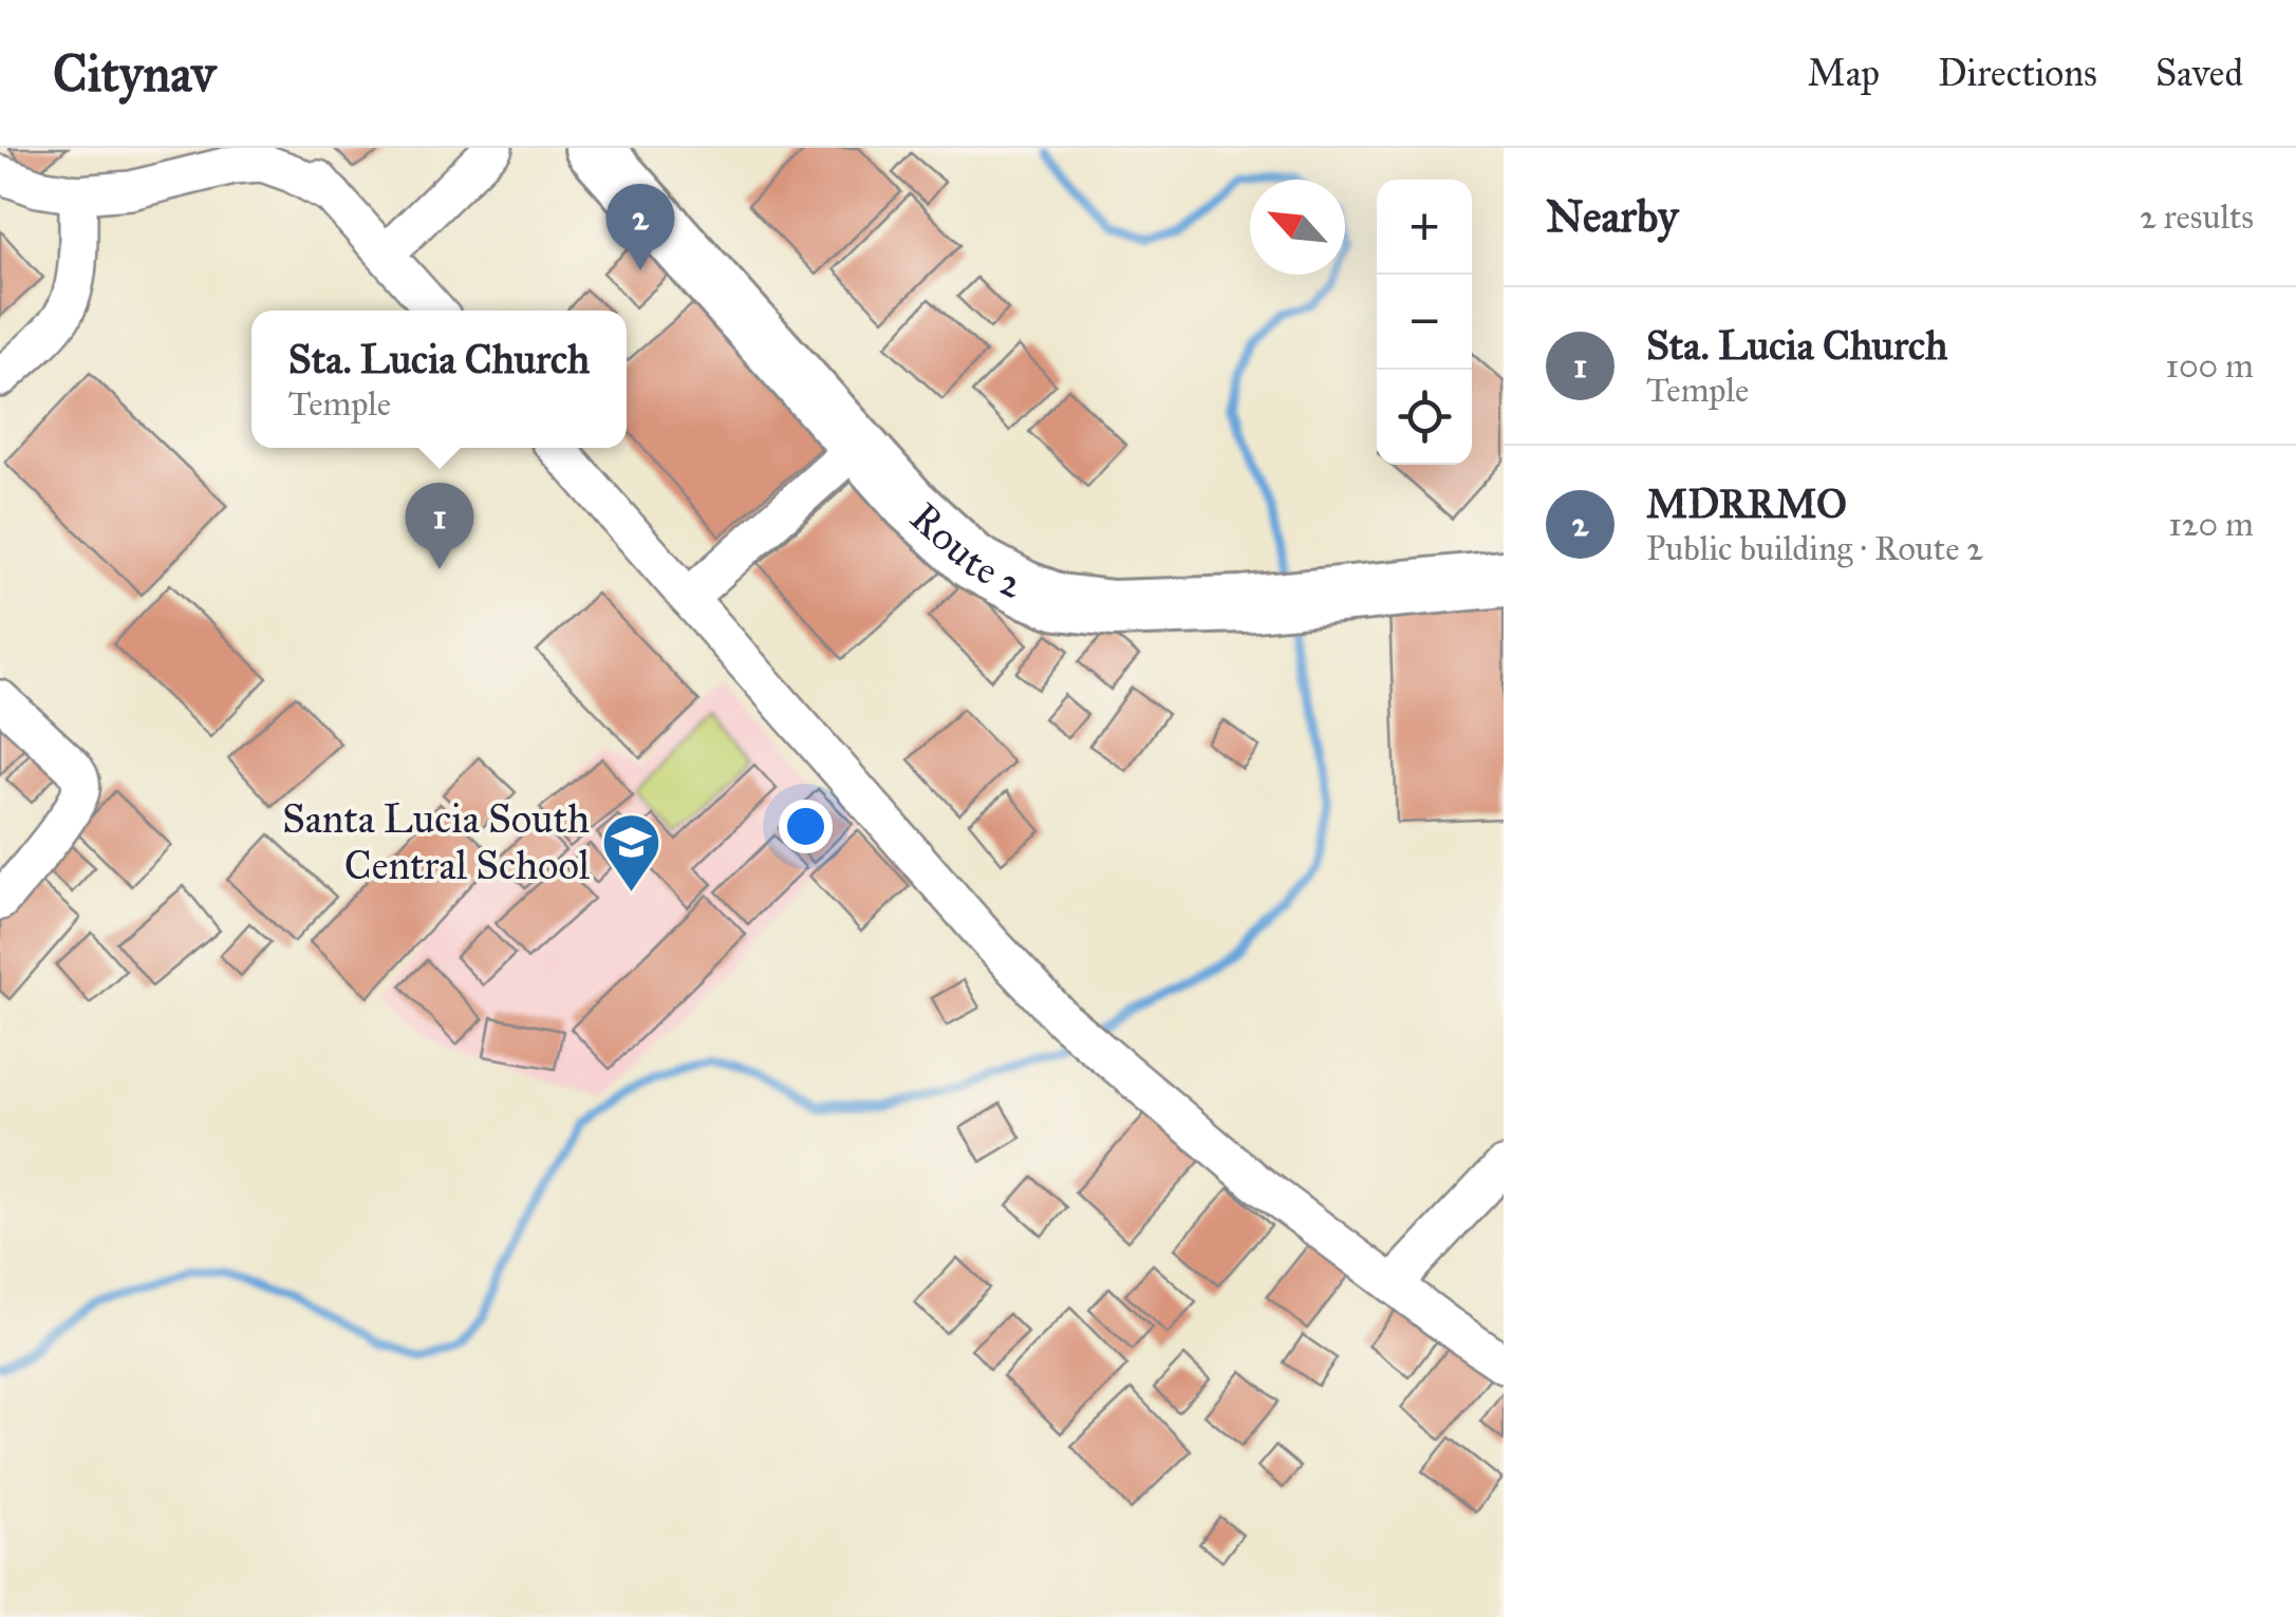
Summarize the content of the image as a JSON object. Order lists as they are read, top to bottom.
{
  "streets": {
    "highway": ["Route 2"]
  },
  "places": {
    "school or university": ["Santa Lucia South Central School"]
  },
  "north": "top left",
  "page": {
    "header": "Citynav",
    "nav": ["Map", "Directions", "Saved"],
    "heading": ["Nearby", "2 results"],
    "map_buttons": ["+", "−"],
    "pins": ["2", "1"],
    "list": [
      {
        "mark": "1",
        "name": "Sta. Lucia Church",
        "note": "Temple",
        "value": "100 m"
      },
      {
        "mark": "2",
        "name": "MDRRMO",
        "note": "Public building · Route 2",
        "value": "120 m"
      }
    ],
    "popup": ["Sta. Lucia Church", "Temple"]
  }
}
